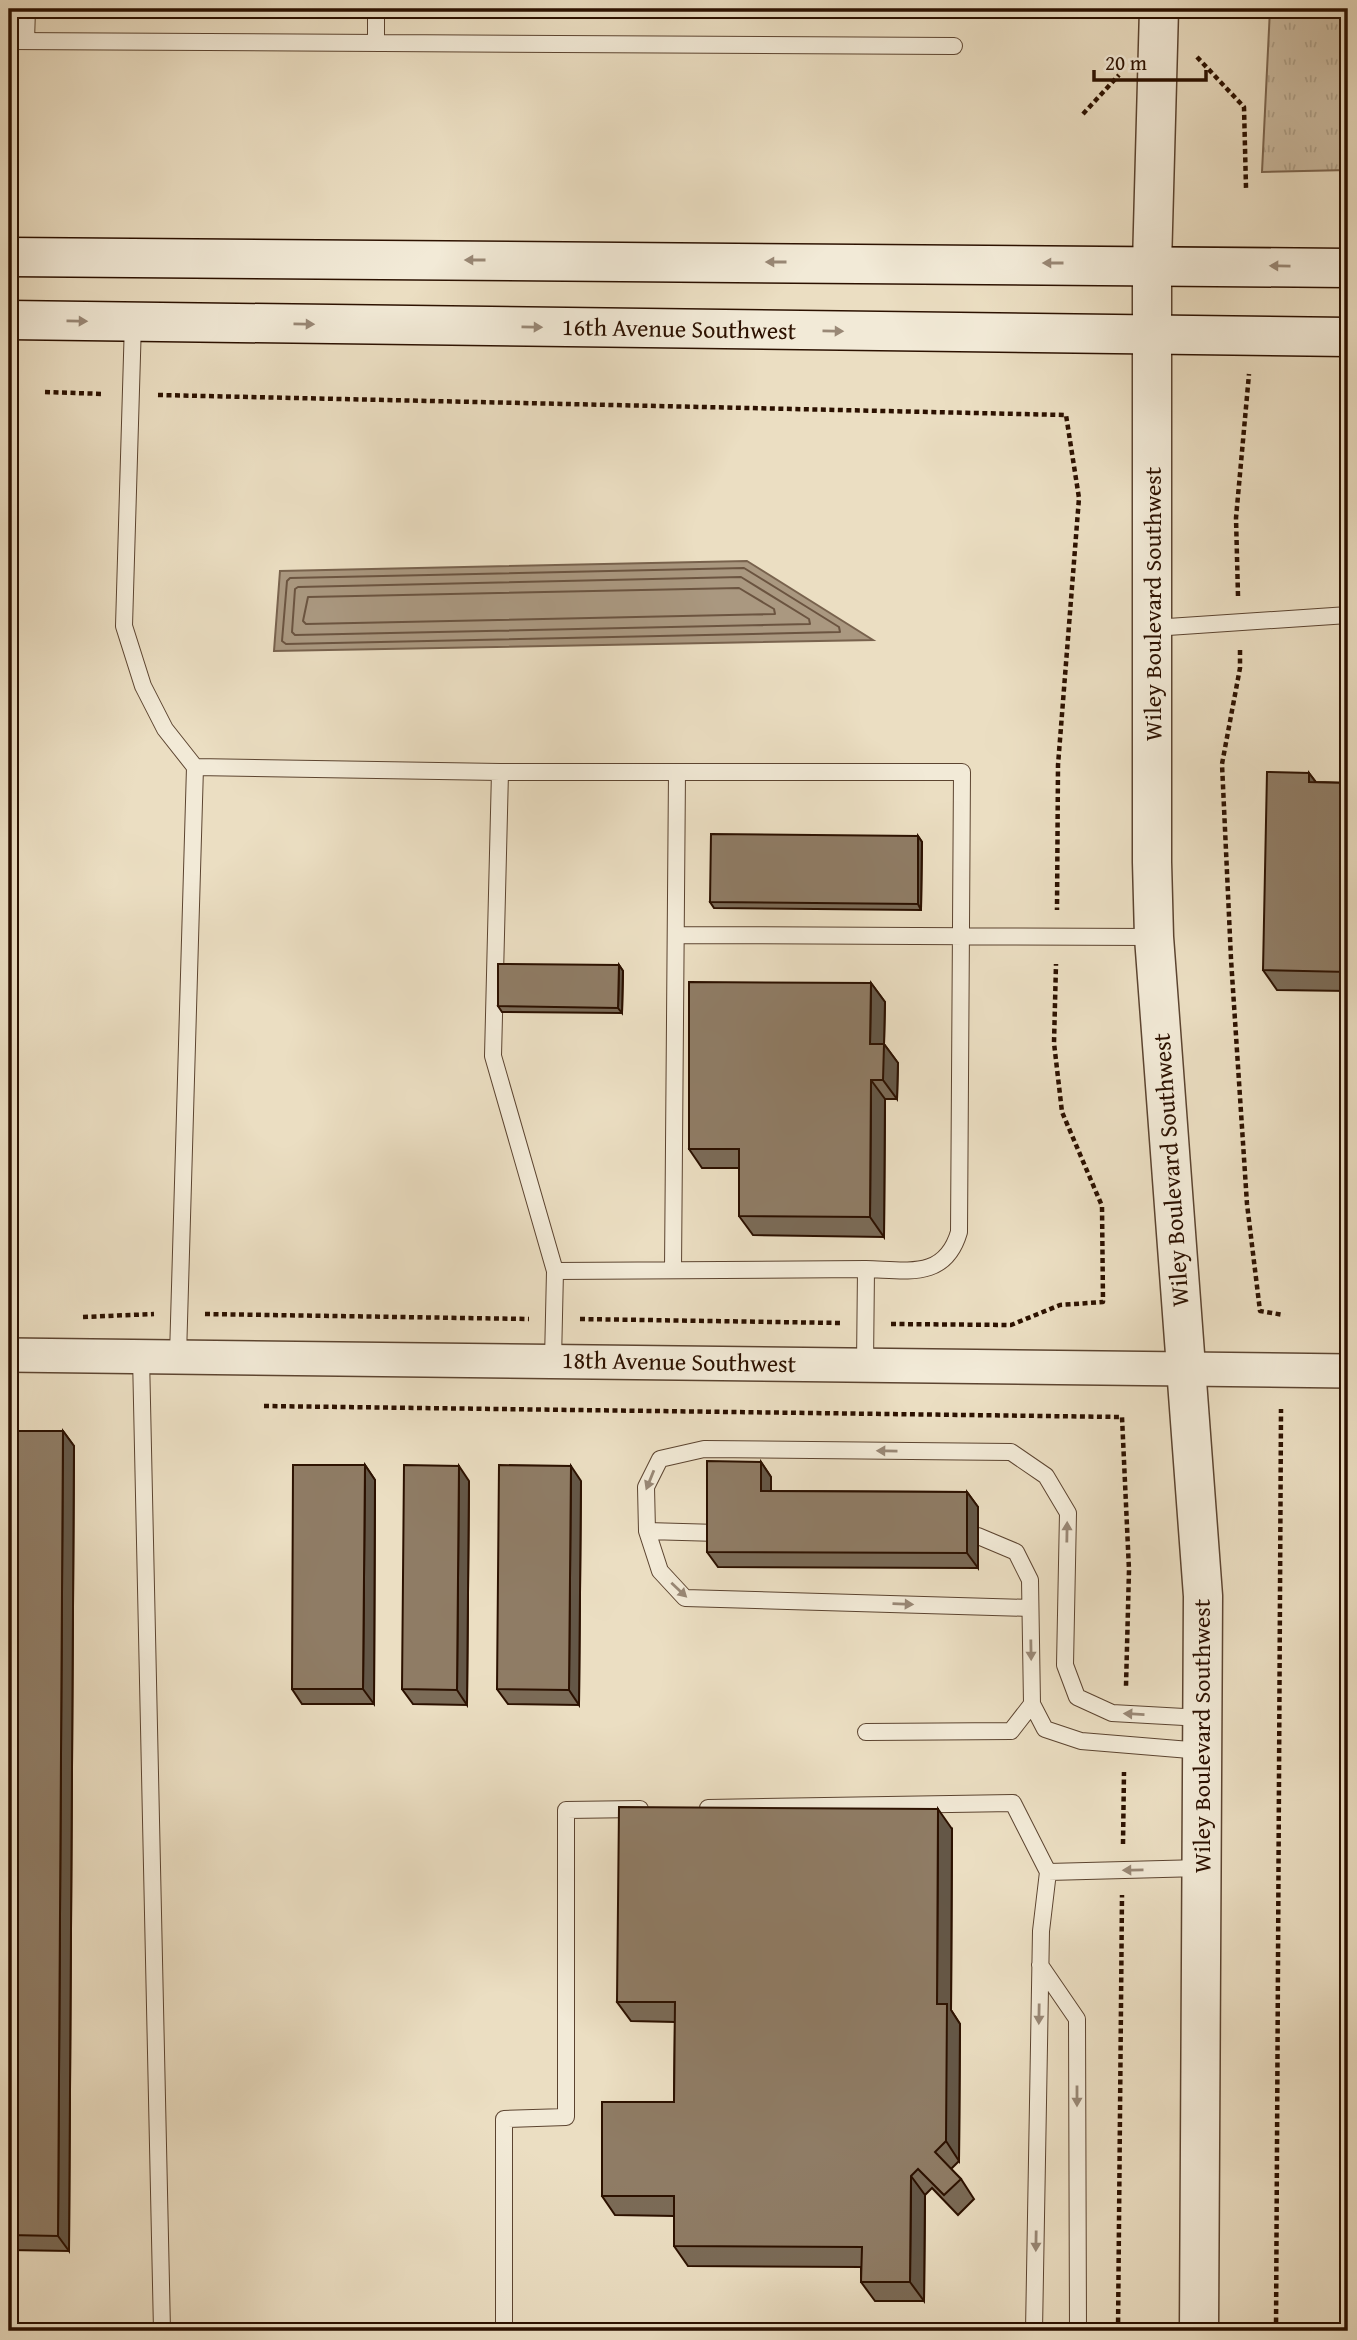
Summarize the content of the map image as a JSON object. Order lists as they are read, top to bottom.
{
  "streets": {
    "main road": ["16th Avenue Southwest", "Wiley Boulevard Southwest"],
    "street": ["18th Avenue Southwest"]
  },
  "crossings": [
    ["16th Avenue Southwest", "Wiley Boulevard Southwest"],
    ["Wiley Boulevard Southwest", "18th Avenue Southwest"]
  ],
  "scale_bar": "20 m"
}
